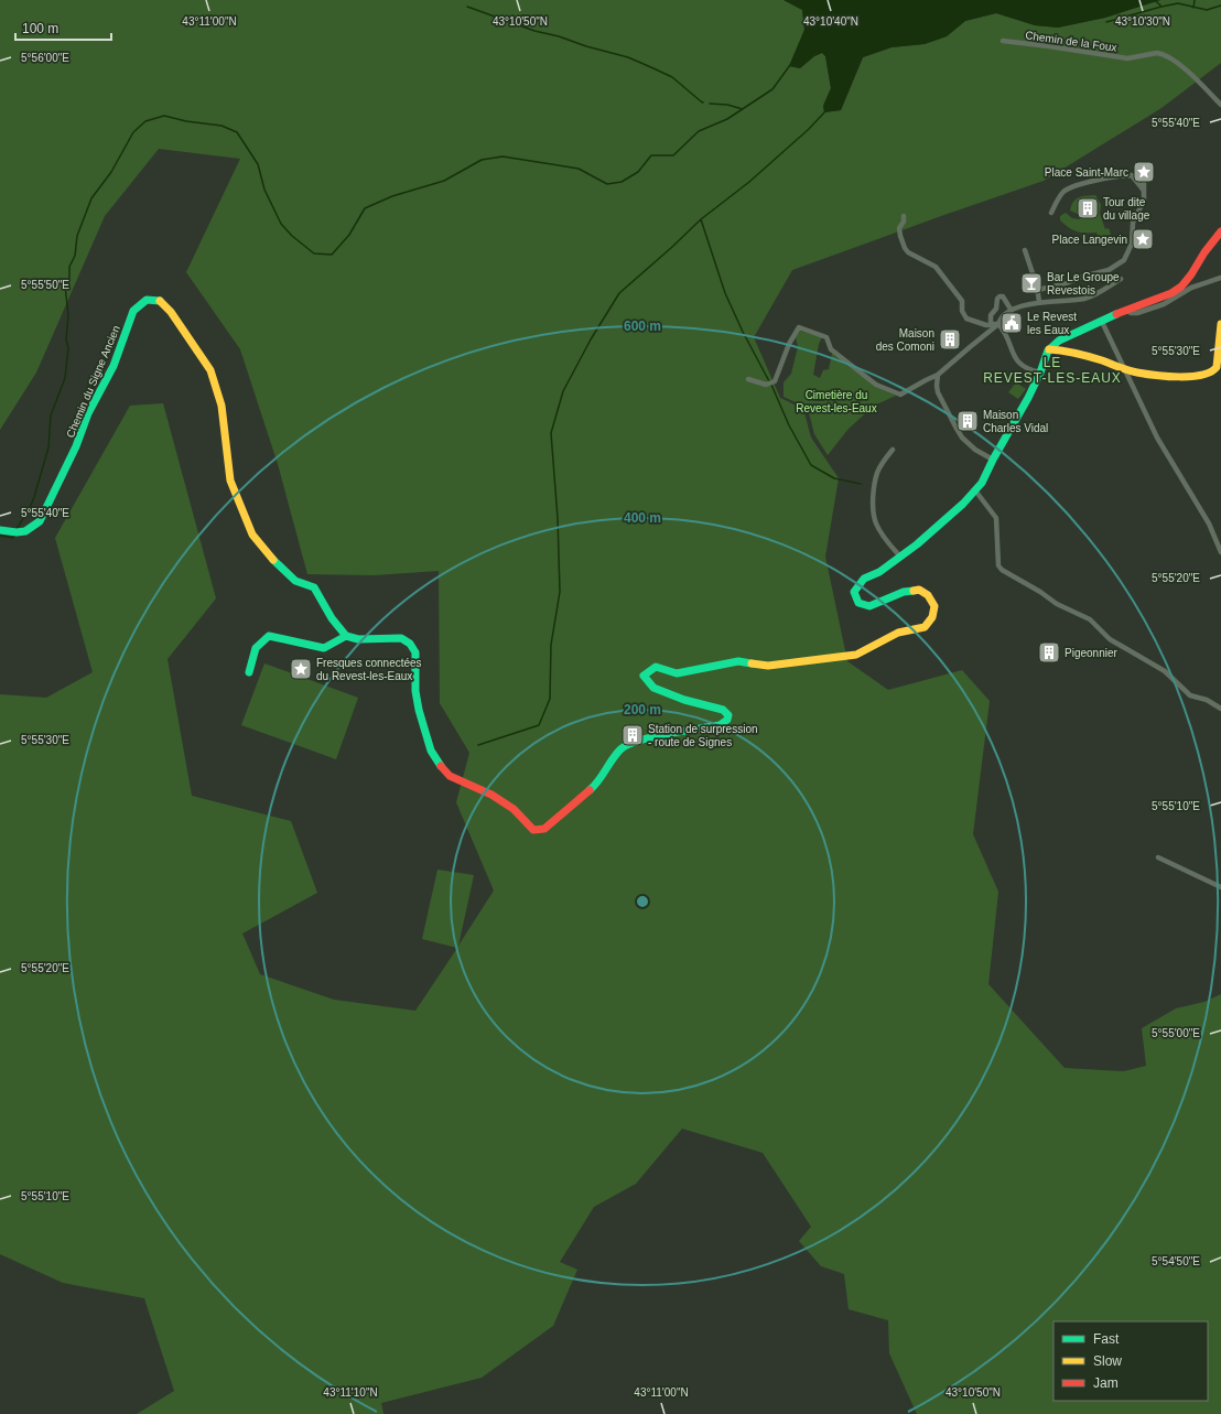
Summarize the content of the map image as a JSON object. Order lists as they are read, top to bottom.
{
  "streets": {
    "street": ["Chemin de la Foux", "Chemin du Signe Ancien"]
  },
  "districts": ["LE REVEST-LES-EAUX"],
  "parks": ["Cimetière du Revest-les-Eaux"],
  "places": {
    "place": ["Place Saint-Marc", "Place Langevin", "Fresques connectées du Revest-les-Eaux"],
    "building": [
      "Tour dite du village",
      "Maison des Comoni",
      "Maison Charles Vidal",
      "Pigeonnier",
      "Station de surpression - route de Signes"
    ],
    "bar": ["Bar Le Groupe Revestois"],
    "public building": ["Le Revest les Eaux"]
  },
  "legend": ["Fast", "Slow", "Jam"],
  "scale_bar": "100 m",
  "coordinates": [
    "43°11'00\"N",
    "43°10'50\"N",
    "43°10'40\"N",
    "43°10'30\"N",
    "5°56'00\"E",
    "5°55'40\"E",
    "5°55'50\"E",
    "5°55'30\"E",
    "5°55'20\"E",
    "5°55'10\"E",
    "5°55'00\"E",
    "5°54'50\"E",
    "43°11'10\"N"
  ],
  "rings": ["600 m", "400 m", "200 m"]
}
